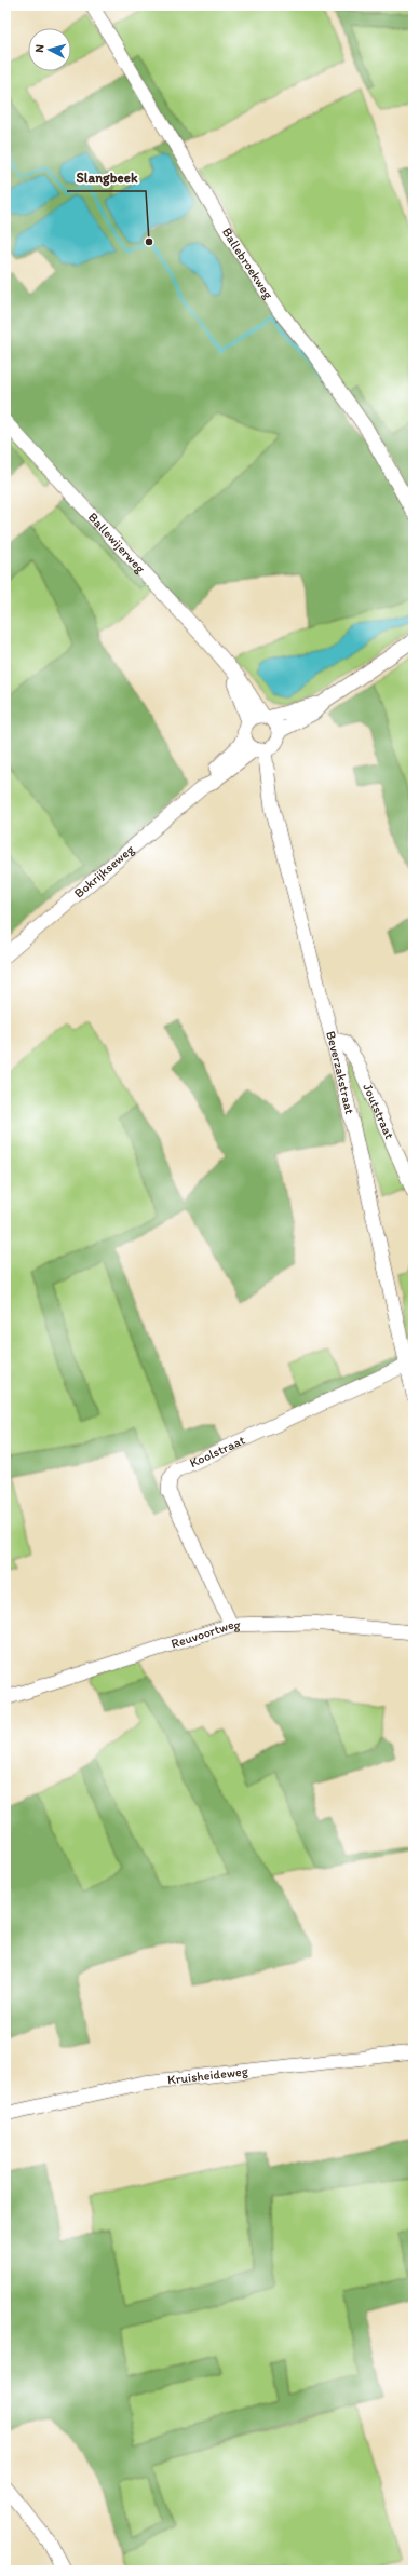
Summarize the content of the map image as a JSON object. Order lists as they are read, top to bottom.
{
  "streets": {
    "street": [
      "Ballebroekweg",
      "Ballewijerweg",
      "Bokrijkseweg",
      "Beverzakstraat",
      "Joutstraat",
      "Koolstraat",
      "Reuvoortweg",
      "Kruisheideweg"
    ]
  },
  "crossings": [
    ["Ballewijerweg", "Bokrijkseweg"],
    ["Ballewijerweg", "Beverzakstraat"],
    ["Bokrijkseweg", "Beverzakstraat"],
    ["Beverzakstraat", "Joutstraat"],
    ["Beverzakstraat", "Koolstraat"],
    ["Koolstraat", "Reuvoortweg"]
  ],
  "places": ["Slangbeek"],
  "north": "left"
}
